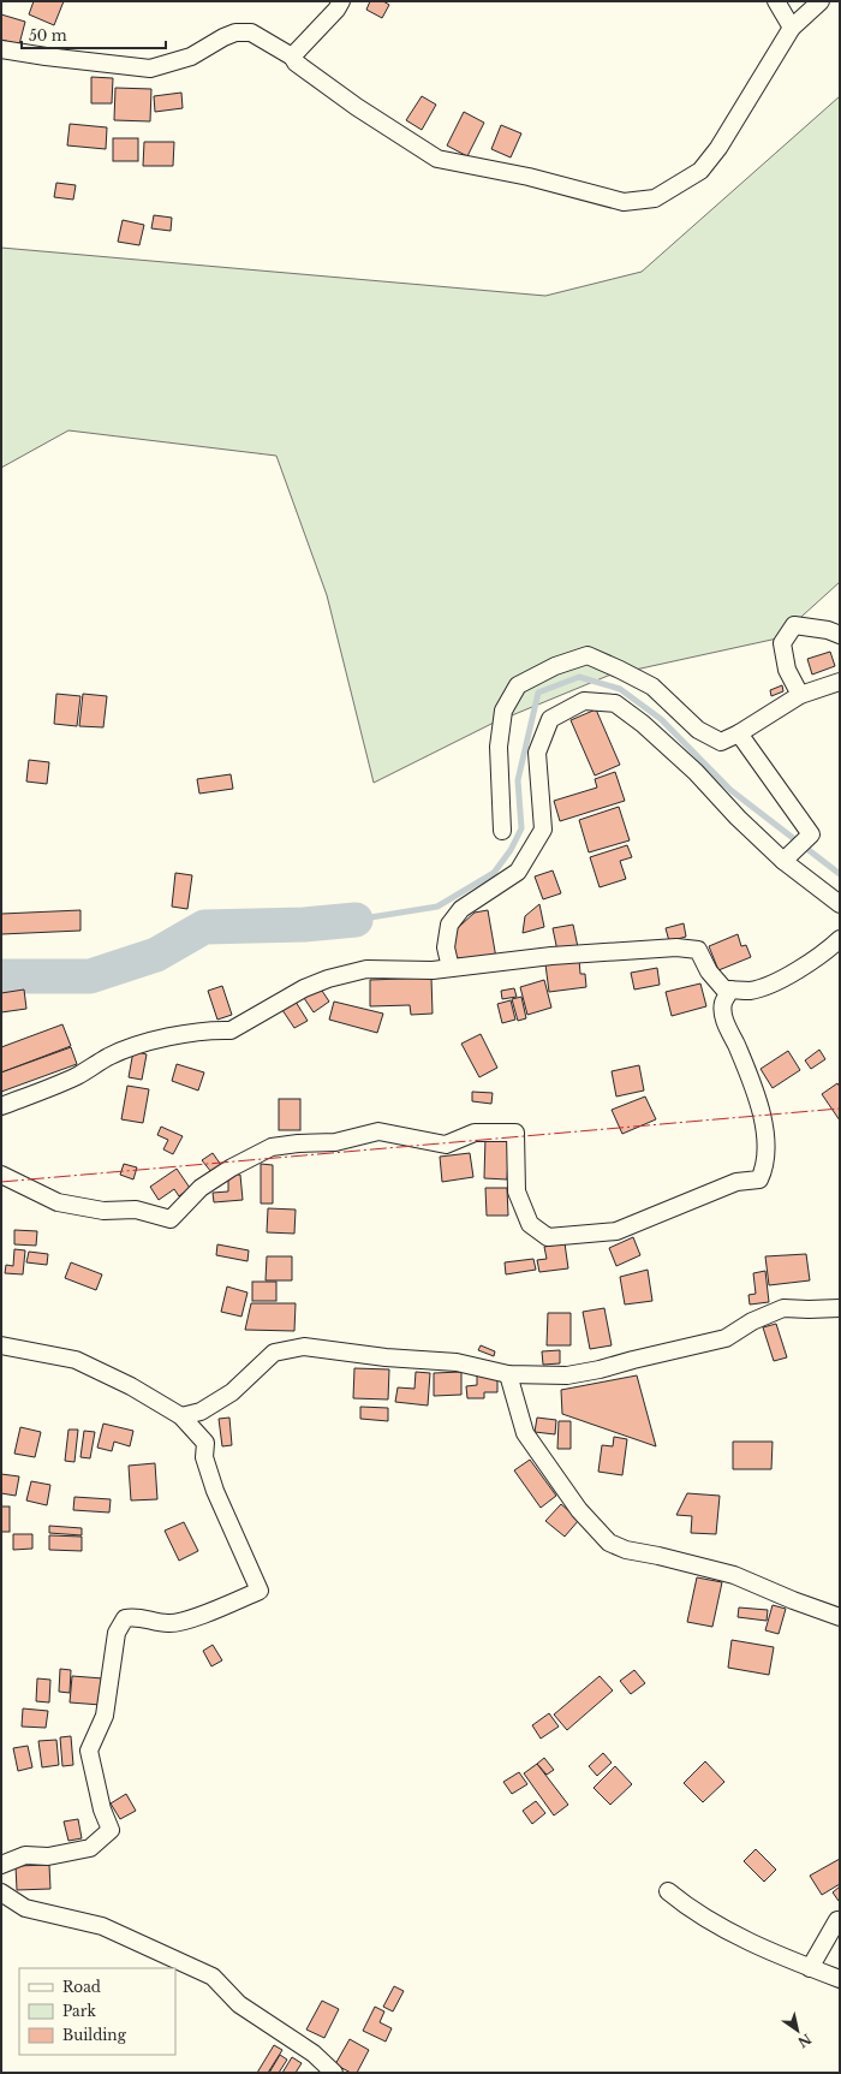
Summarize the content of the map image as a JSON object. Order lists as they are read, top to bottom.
{
  "legend": ["Road", "Park", "Building"],
  "scale_bar": "50 m",
  "north": "bottom right"
}
